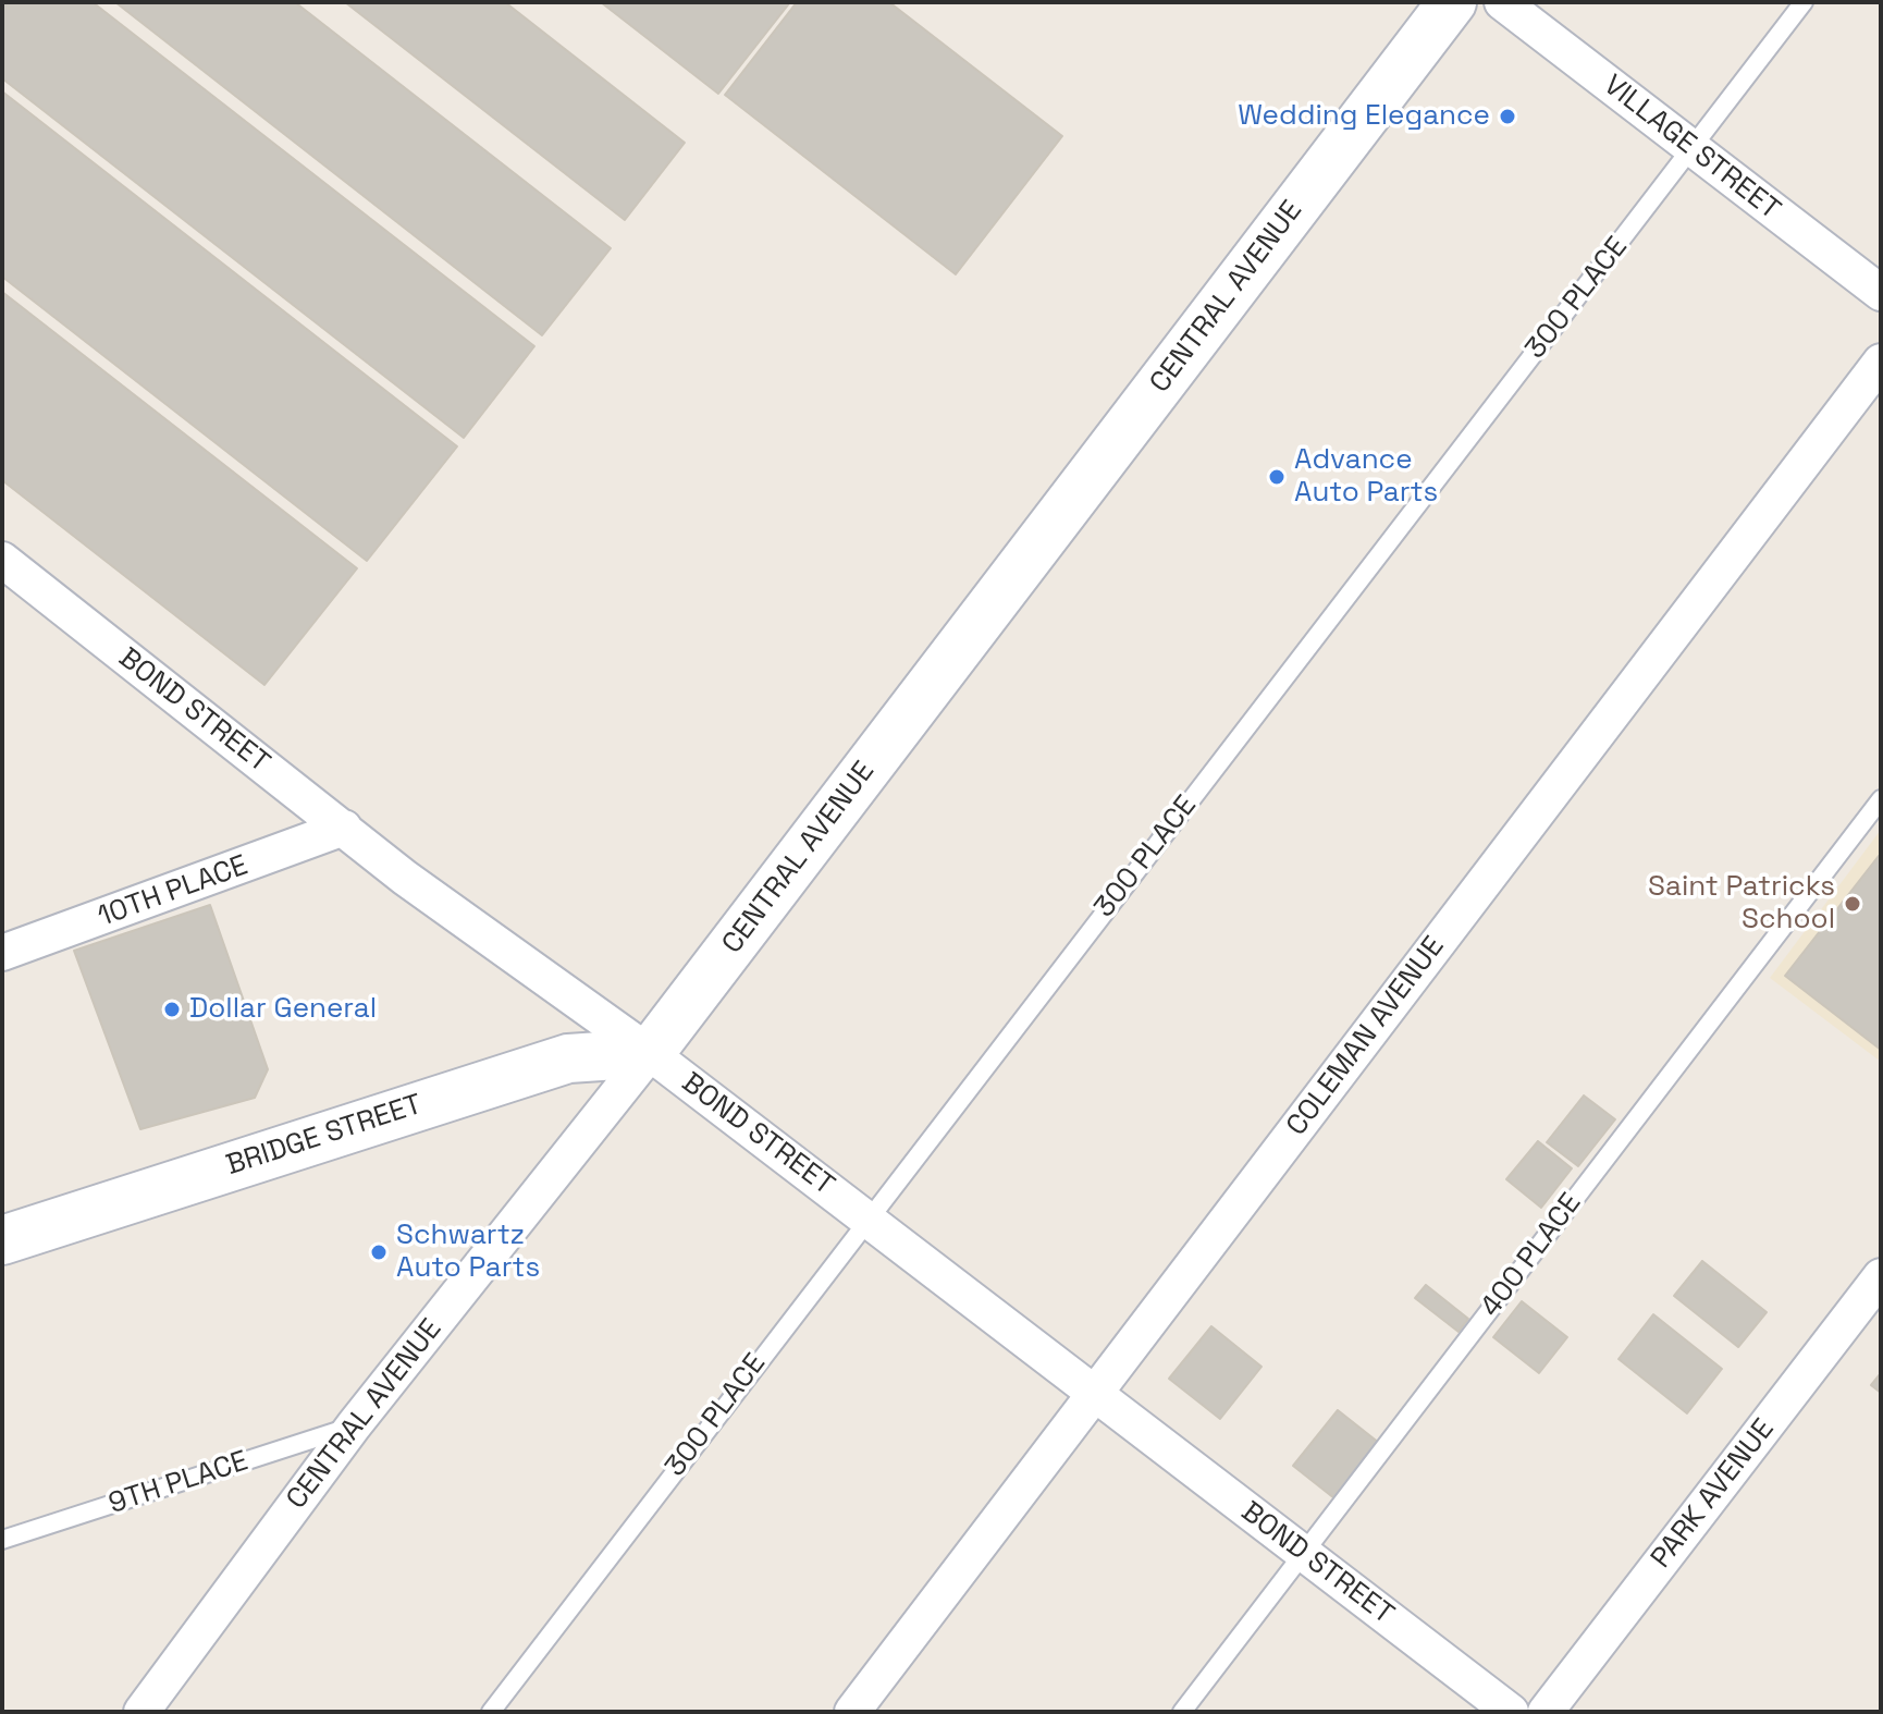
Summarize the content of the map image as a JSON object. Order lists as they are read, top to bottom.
{
  "streets": {
    "main road": ["CENTRAL AVENUE", "BRIDGE STREET"],
    "street": [
      "VILLAGE STREET",
      "BOND STREET",
      "10TH PLACE",
      "COLEMAN AVENUE",
      "PARK AVENUE"
    ],
    "lane": ["300 PLACE", "400 PLACE", "9TH PLACE"]
  },
  "crossings": [
    ["VILLAGE STREET", "300 PLACE"],
    ["CENTRAL AVENUE", "BOND STREET"],
    ["CENTRAL AVENUE", "BRIDGE STREET"],
    ["CENTRAL AVENUE", "9TH PLACE"],
    ["300 PLACE", "BOND STREET"],
    ["BOND STREET", "10TH PLACE"],
    ["BOND STREET", "COLEMAN AVENUE"],
    ["BOND STREET", "BRIDGE STREET"],
    ["BOND STREET", "400 PLACE"]
  ],
  "places": [
    "Wedding Elegance",
    "Advance Auto Parts",
    "Saint Patricks School",
    "Dollar General",
    "Schwartz Auto Parts"
  ]
}
